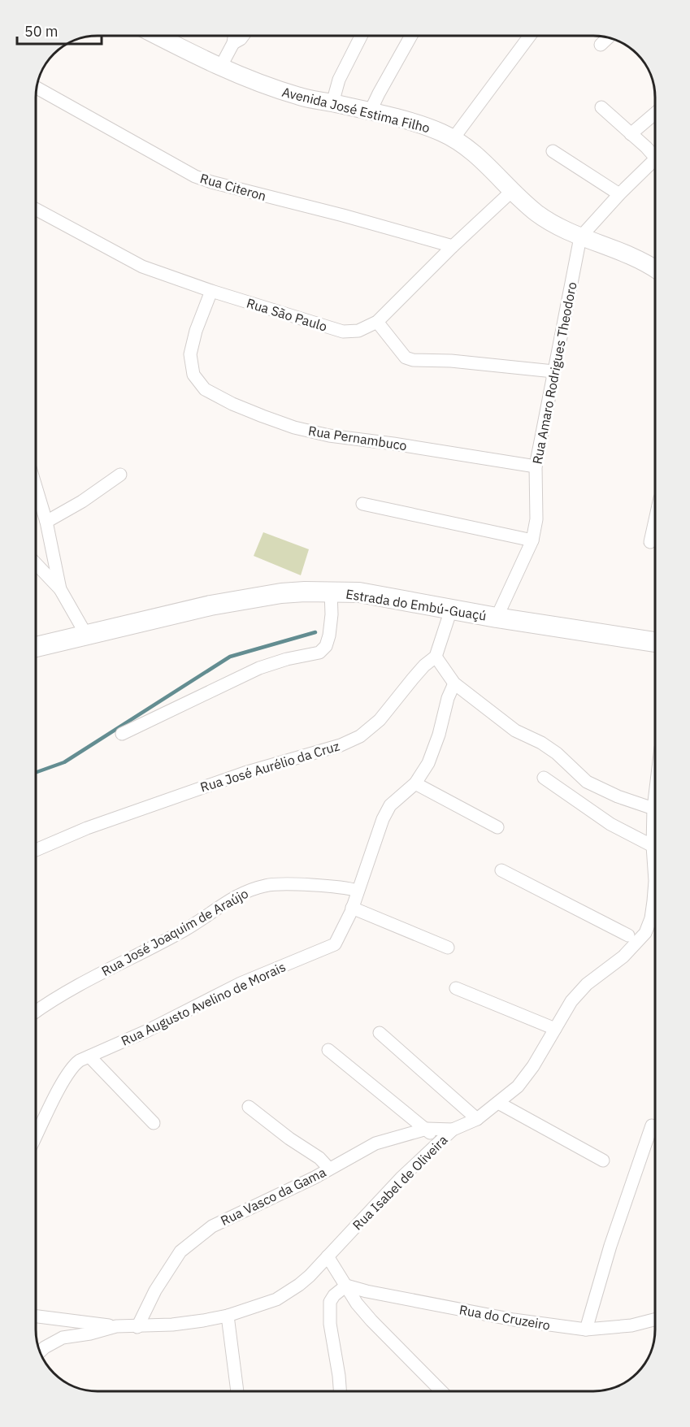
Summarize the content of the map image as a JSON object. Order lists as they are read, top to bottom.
{
  "streets": {
    "main road": ["Estrada do Embú-Guaçú"],
    "street": [
      "Avenida José Estima Filho",
      "Rua Citeron",
      "Rua São Paulo",
      "Rua Amaro Rodrigues Theodoro",
      "Rua Pernambuco",
      "Rua José Aurélio da Cruz",
      "Rua José Joaquim de Araújo",
      "Rua Augusto Avelino de Morais",
      "Rua Isabel de Oliveira",
      "Rua Vasco da Gama",
      "Rua do Cruzeiro"
    ]
  },
  "crossings": [
    ["Avenida José Estima Filho", "Rua São Paulo"],
    ["Avenida José Estima Filho", "Rua Amaro Rodrigues Theodoro"],
    ["Rua Citeron", "Rua São Paulo"],
    ["Rua São Paulo", "Rua Pernambuco"],
    ["Rua Amaro Rodrigues Theodoro", "Rua Pernambuco"],
    ["Rua Amaro Rodrigues Theodoro", "Estrada do Embú-Guaçú"],
    ["Estrada do Embú-Guaçú", "Rua José Aurélio da Cruz"],
    ["Rua José Joaquim de Araújo", "Rua Augusto Avelino de Morais"],
    ["Rua Isabel de Oliveira", "Rua Vasco da Gama"]
  ],
  "scale_bar": "50 m"
}
